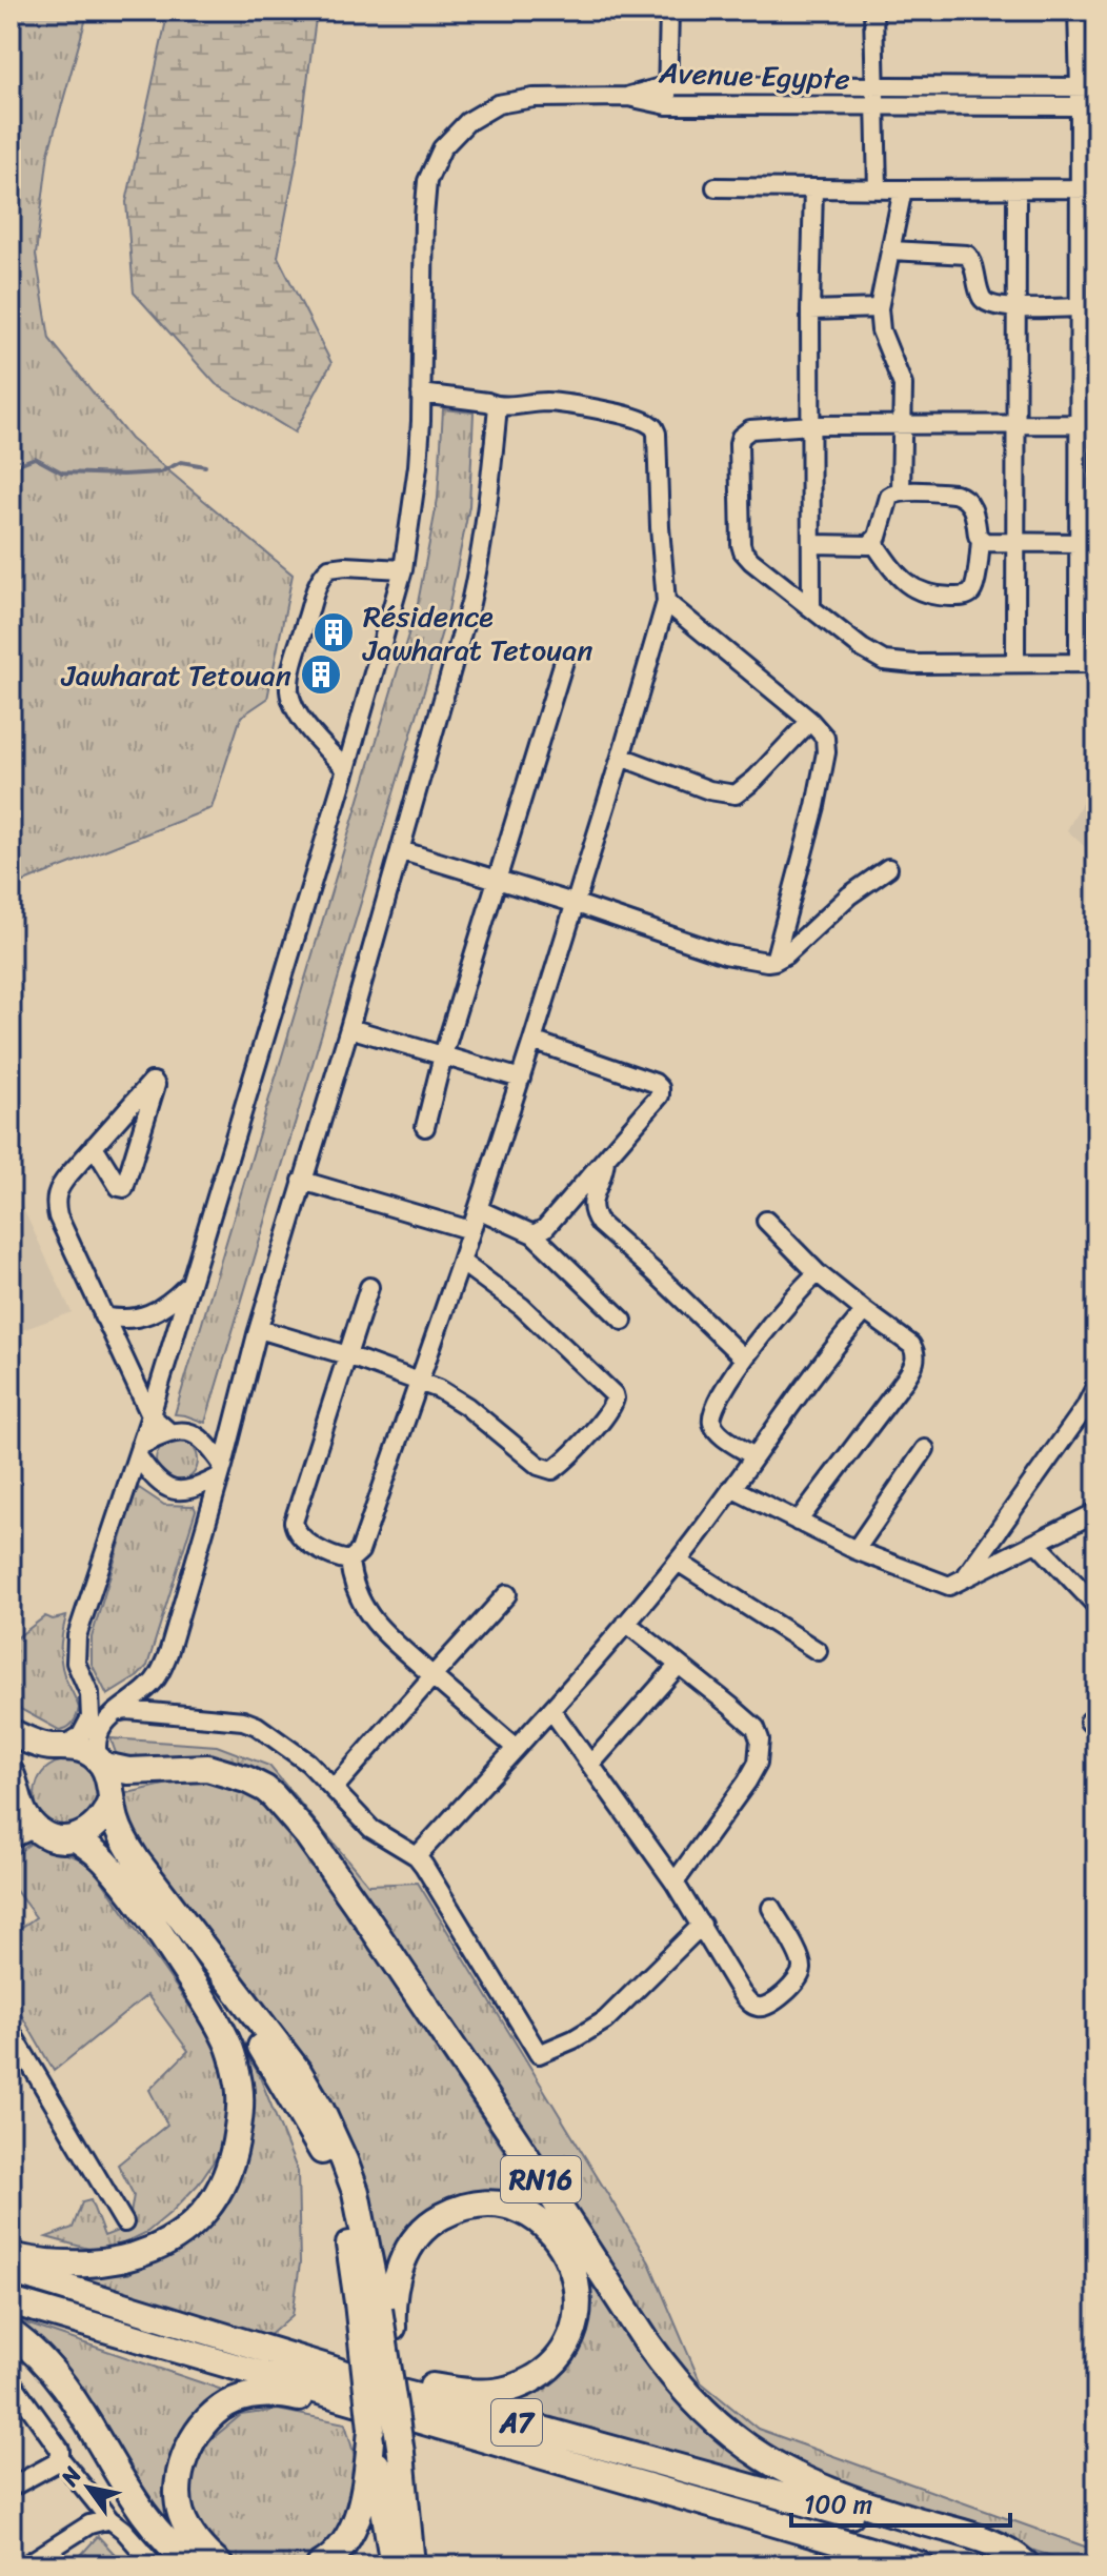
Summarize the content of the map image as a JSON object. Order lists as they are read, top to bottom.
{
  "streets": {
    "highway": ["RN16", "A7"],
    "street": ["Avenue Egypte"]
  },
  "crossings": [
    ["RN16", "A7"]
  ],
  "places": {
    "building": ["Résidence Jawharat Tetouan", "Jawharat Tetouan"]
  },
  "scale_bar": "100 m",
  "north": "top left"
}
